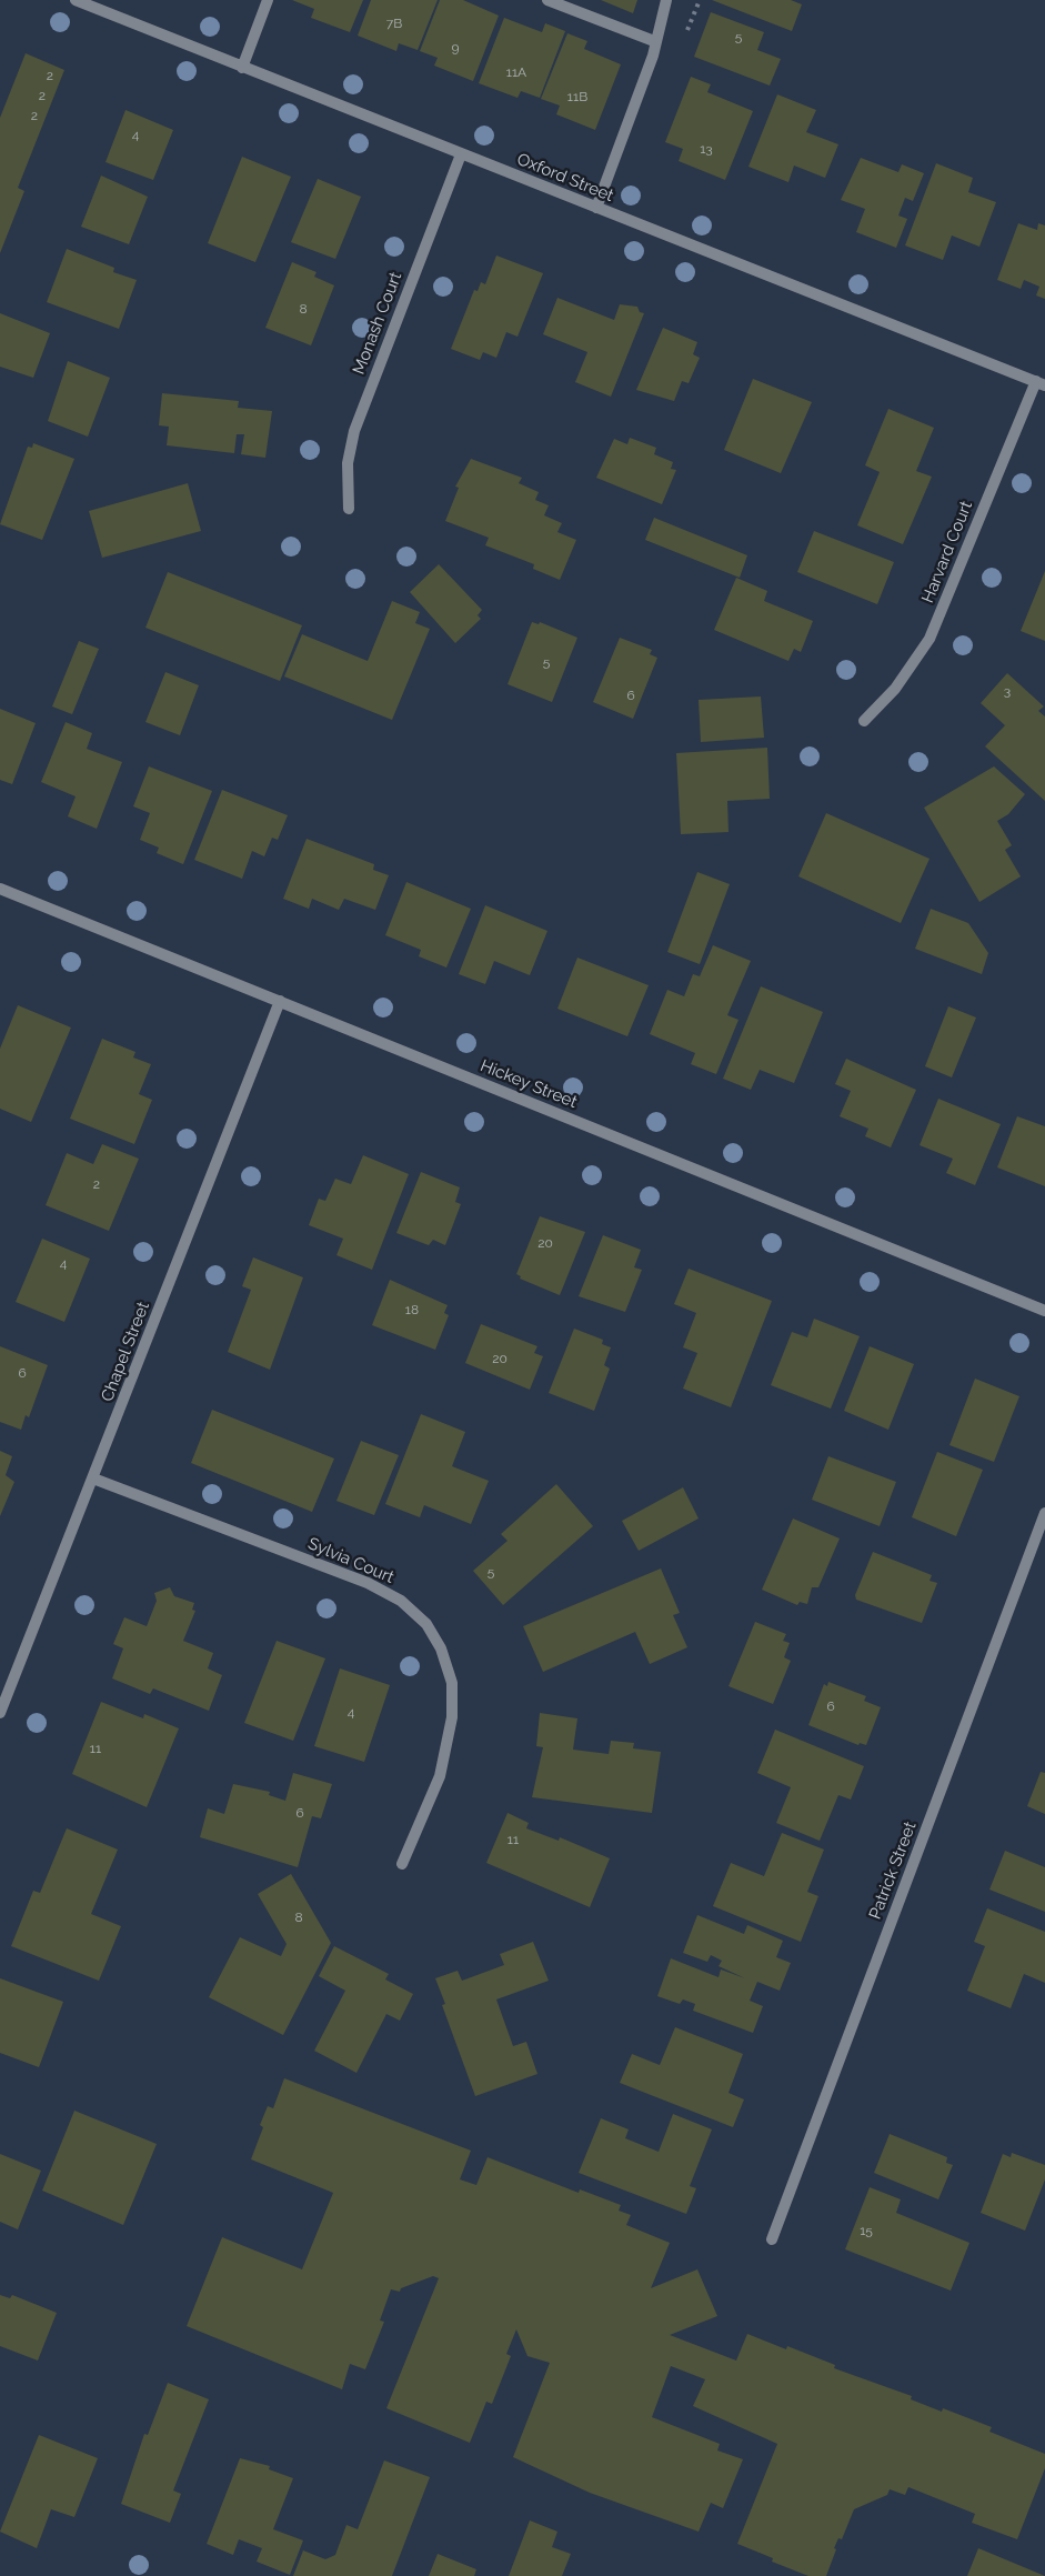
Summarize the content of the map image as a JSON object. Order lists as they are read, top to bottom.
{
  "streets": {
    "street": [
      "Oxford Street",
      "Monash Court",
      "Harvard Court",
      "Hickey Street",
      "Chapel Street",
      "Sylvia Court",
      "Patrick Street"
    ]
  },
  "crossings": [
    ["Oxford Street", "Monash Court"],
    ["Oxford Street", "Harvard Court"],
    ["Hickey Street", "Chapel Street"],
    ["Chapel Street", "Sylvia Court"]
  ],
  "house_numbers": [
    "7B",
    "5",
    "9",
    "11A",
    "2",
    "2",
    "11B",
    "2",
    "4",
    "13",
    "8",
    "5",
    "3",
    "6",
    "2",
    "20",
    "4",
    "18",
    "20",
    "6",
    "5",
    "6",
    "4",
    "11",
    "6",
    "11",
    "8",
    "15"
  ]
}
